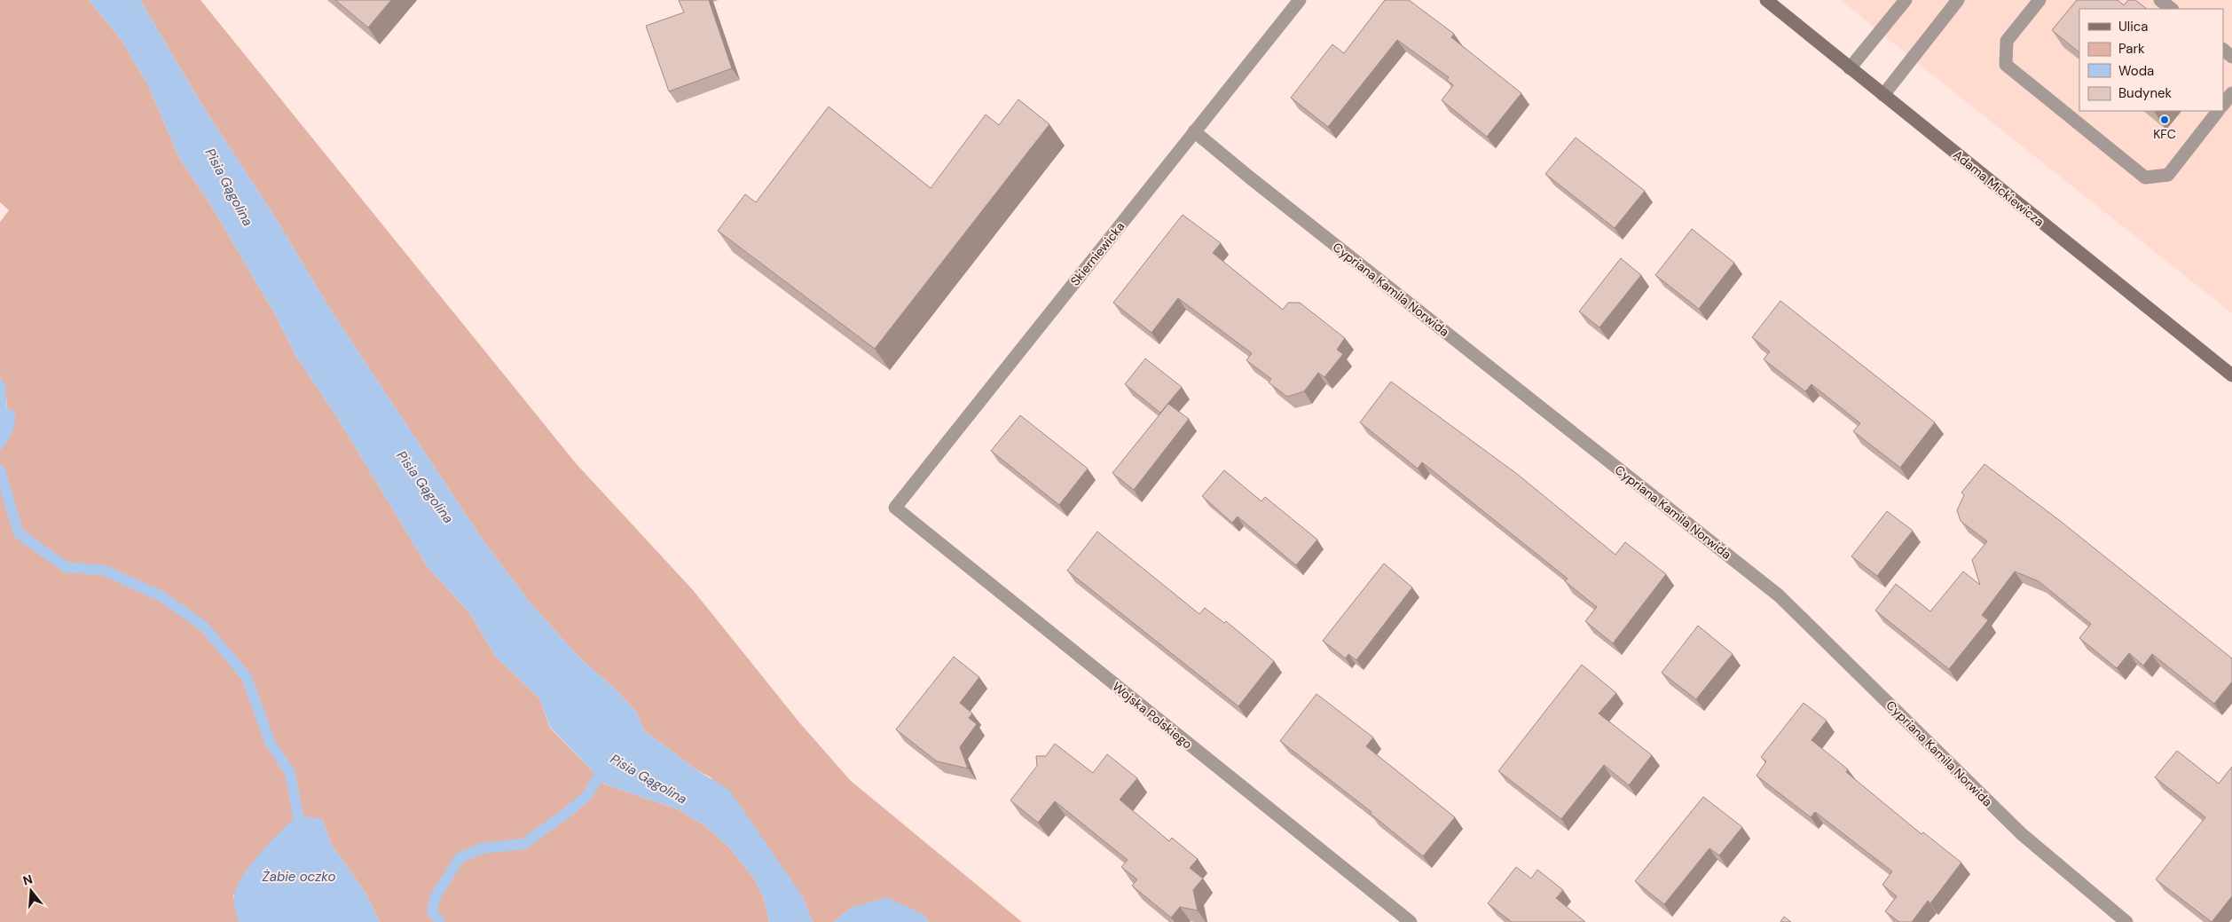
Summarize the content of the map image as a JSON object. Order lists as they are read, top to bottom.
{
  "streets": {
    "street": [
      "Adama Mickiewicza",
      "Skierniewicka",
      "Cypriana Kamila Norwida",
      "Wojska Polskiego"
    ]
  },
  "crossings": [
    ["Skierniewicka", "Cypriana Kamila Norwida"],
    ["Skierniewicka", "Wojska Polskiego"]
  ],
  "water": ["Pisia Gągolina", "Żabie oczko"],
  "places": ["KFC"],
  "legend": [
    "Ulica",
    "Park",
    "Woda",
    "Budynek"
  ],
  "north": "top"
}
